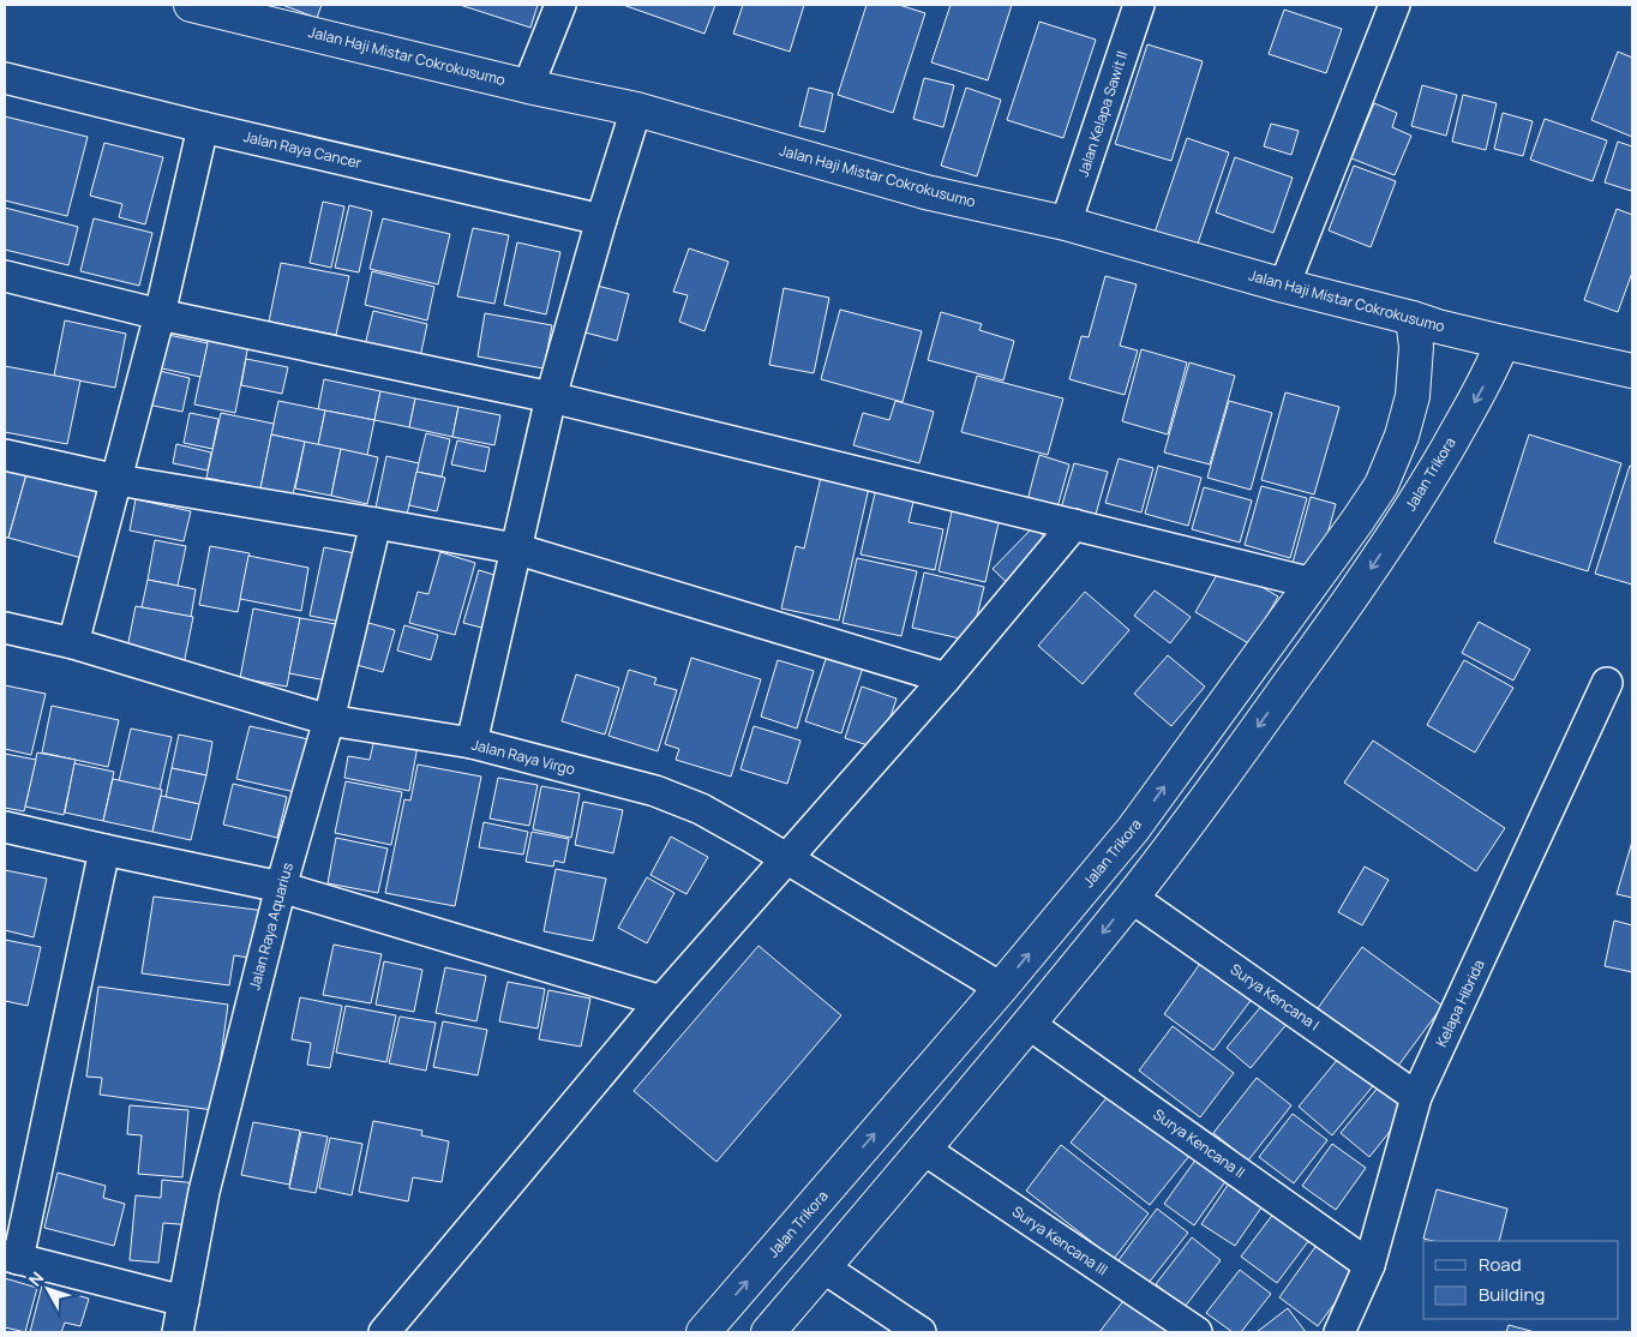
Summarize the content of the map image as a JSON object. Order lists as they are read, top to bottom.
{
  "streets": {
    "main road": ["Jalan Haji Mistar Cokrokusumo", "Jalan Trikora"],
    "street": [
      "Jalan Kelapa Sawit II",
      "Jalan Raya Cancer",
      "Jalan Raya Virgo",
      "Jalan Raya Aquarius",
      "Surya Kencana I",
      "Kelapa Hibrida",
      "Surya Kencana II",
      "Surya Kencana III"
    ]
  },
  "crossings": [
    ["Jalan Haji Mistar Cokrokusumo", "Jalan Kelapa Sawit II"],
    ["Jalan Haji Mistar Cokrokusumo", "Jalan Trikora"],
    ["Jalan Trikora", "Jalan Raya Virgo"],
    ["Jalan Trikora", "Surya Kencana I"],
    ["Jalan Trikora", "Surya Kencana II"],
    ["Jalan Trikora", "Surya Kencana III"],
    ["Jalan Raya Virgo", "Jalan Raya Aquarius"],
    ["Surya Kencana I", "Kelapa Hibrida"],
    ["Kelapa Hibrida", "Surya Kencana II"]
  ],
  "legend": ["Road", "Building"],
  "north": "top left"
}
